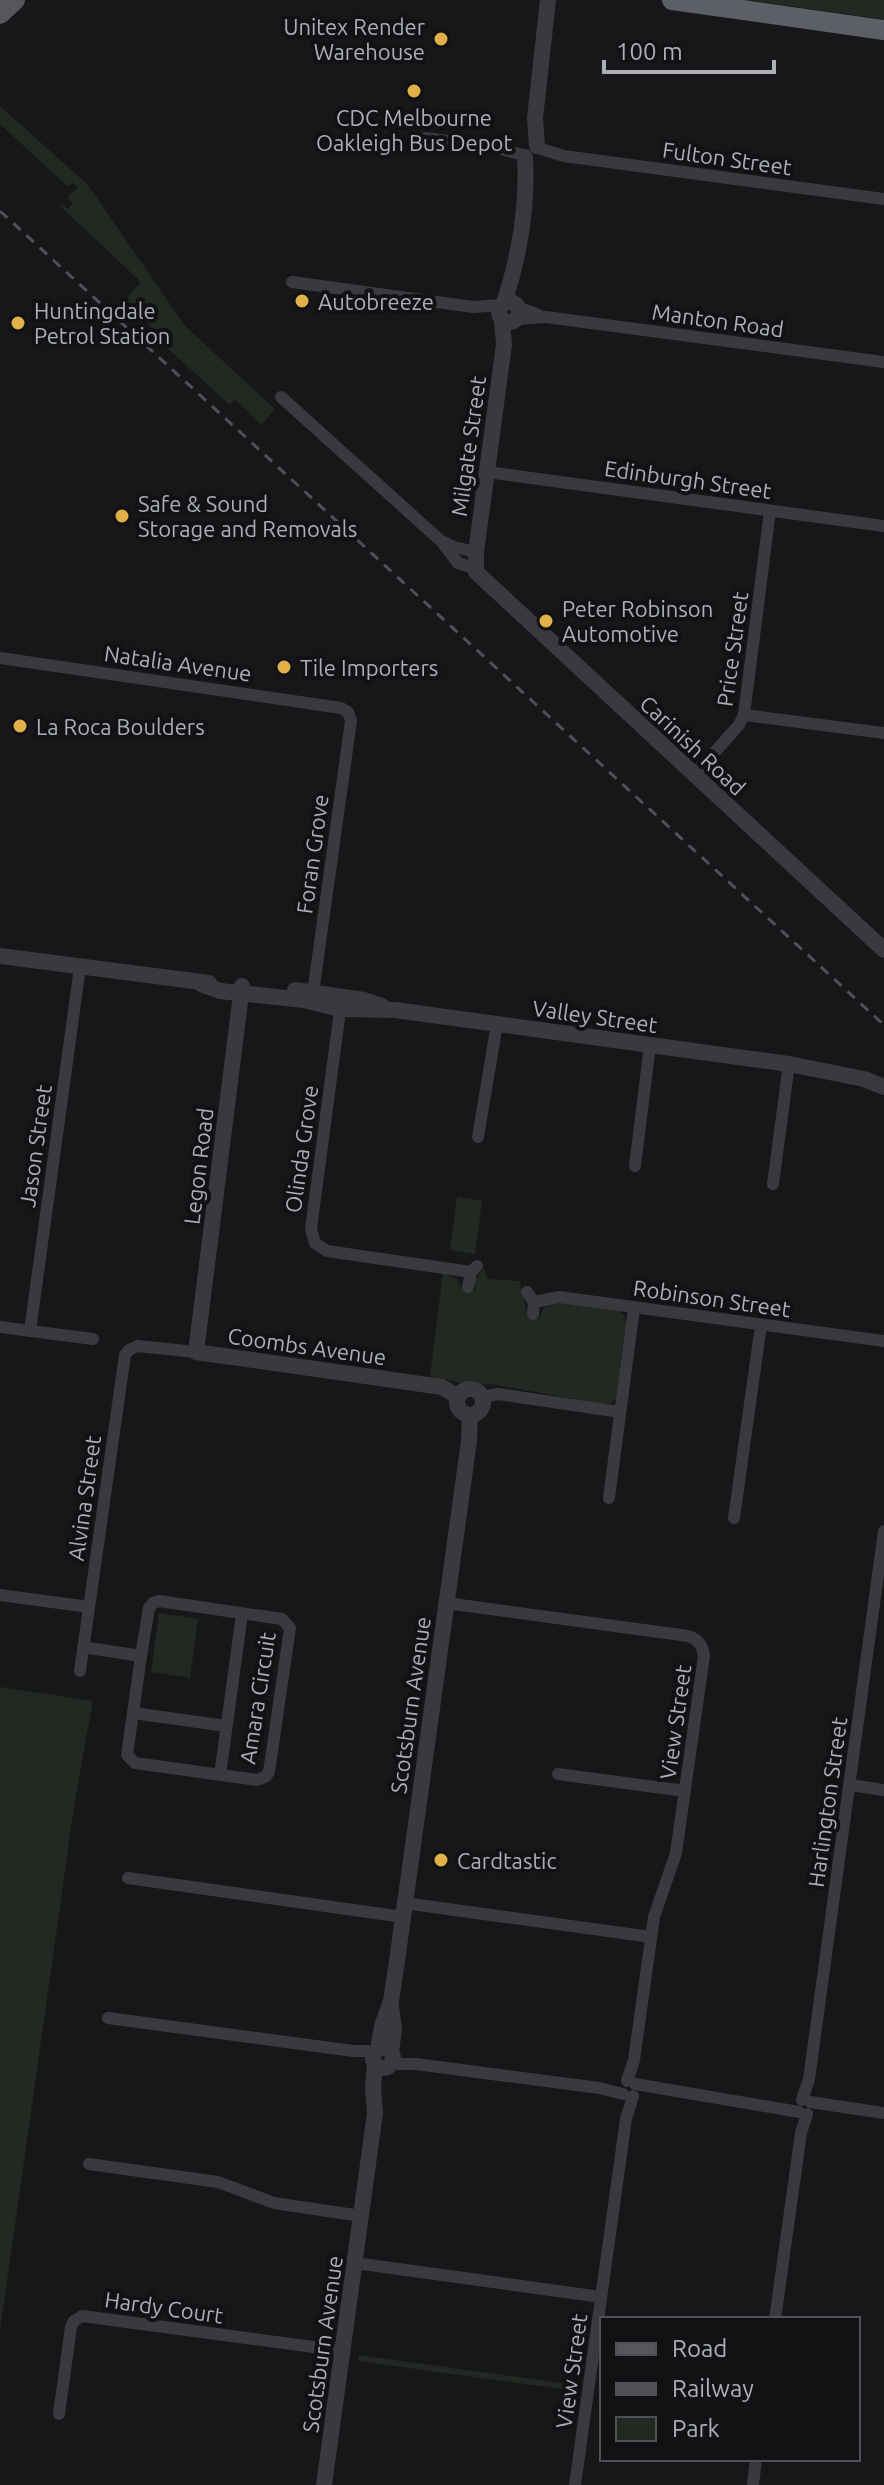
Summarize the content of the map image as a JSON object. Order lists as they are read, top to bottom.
{
  "streets": {
    "street": [
      "Fulton Street",
      "Manton Road",
      "Milgate Street",
      "Edinburgh Street",
      "Price Street",
      "Natalia Avenue",
      "Carinish Road",
      "Foran Grove",
      "Valley Street",
      "Jason Street",
      "Olinda Grove",
      "Legon Road",
      "Robinson Street",
      "Coombs Avenue",
      "Alvina Street",
      "Amara Circuit",
      "Scotsburn Avenue",
      "View Street",
      "Harlington Street",
      "Hardy Court"
    ]
  },
  "crossings": [
    ["Fulton Street", "Milgate Street"],
    ["Manton Road", "Milgate Street"],
    ["Milgate Street", "Edinburgh Street"],
    ["Milgate Street", "Carinish Road"],
    ["Edinburgh Street", "Price Street"],
    ["Price Street", "Carinish Road"],
    ["Natalia Avenue", "Foran Grove"],
    ["Foran Grove", "Valley Street"],
    ["Valley Street", "Jason Street"],
    ["Valley Street", "Olinda Grove"],
    ["Valley Street", "Legon Road"],
    ["Legon Road", "Coombs Avenue"],
    ["Coombs Avenue", "Alvina Street"],
    ["Coombs Avenue", "Scotsburn Avenue"],
    ["Scotsburn Avenue", "View Street"],
    ["Scotsburn Avenue", "Hardy Court"]
  ],
  "places": [
    "Unitex Render Warehouse",
    "CDC Melbourne Oakleigh Bus Depot",
    "Autobreeze",
    "Huntingdale Petrol Station",
    "Safe & Sound Storage and Removals",
    "Peter Robinson Automotive",
    "Tile Importers",
    "La Roca Boulders",
    "Cardtastic"
  ],
  "legend": ["Road", "Railway", "Park"],
  "scale_bar": "100 m"
}
